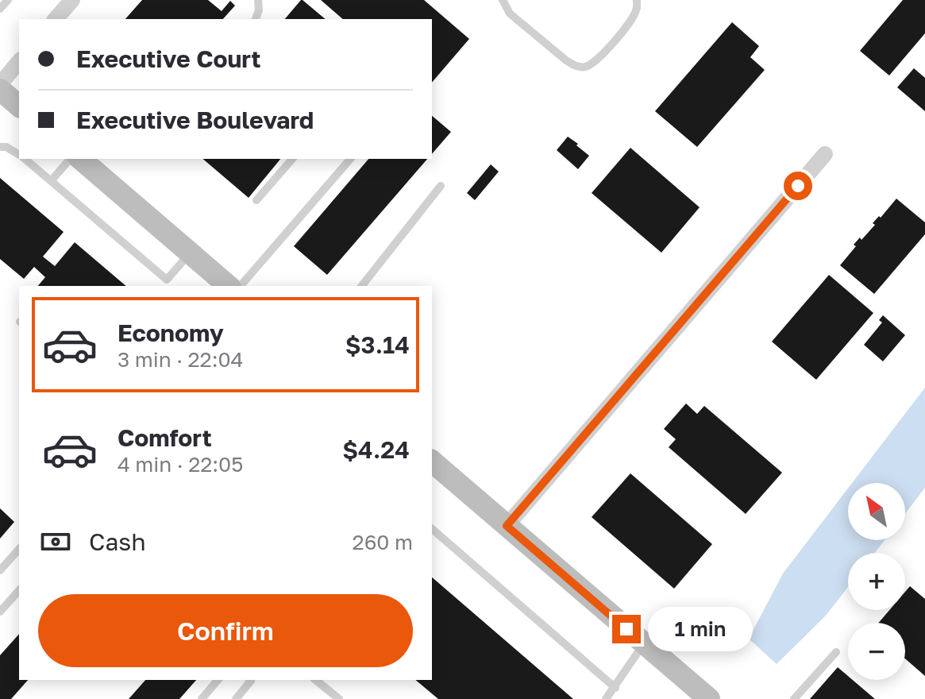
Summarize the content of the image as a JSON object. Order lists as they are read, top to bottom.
{
  "north": "top left",
  "page": {
    "banner": ["Executive Court", "Executive Boulevard"],
    "list": [
      {
        "name": "Economy",
        "note": "3 min · 22:04",
        "value": "$3.14"
      },
      {
        "name": "Comfort",
        "note": "4 min · 22:05",
        "value": "$4.24"
      }
    ],
    "map_buttons": ["+", "−"],
    "pay": ["Cash", "260 m"],
    "buttons": "Confirm",
    "bubble": "1 min"
  }
}
